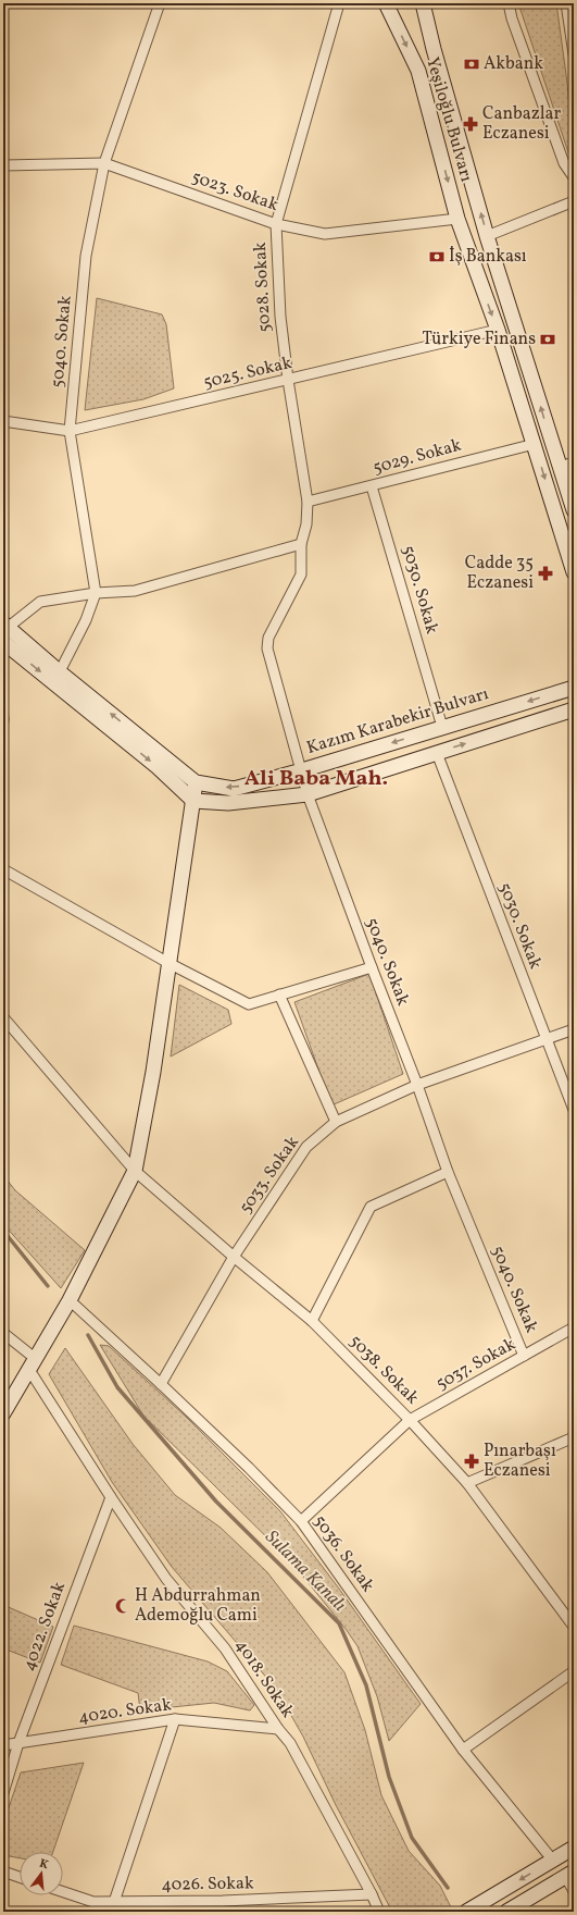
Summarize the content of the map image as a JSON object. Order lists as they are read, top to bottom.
{
  "streets": {
    "main road": ["Yeşiloğlu Bulvarı", "Kazım Karabekir Bulvarı"],
    "street": [
      "5023. Sokak",
      "5028. Sokak",
      "5040. Sokak",
      "5025. Sokak",
      "5029. Sokak",
      "5030. Sokak",
      "5033. Sokak",
      "5037. Sokak",
      "5038. Sokak",
      "5036. Sokak",
      "4022. Sokak",
      "4018. Sokak",
      "4020. Sokak",
      "4026. Sokak"
    ]
  },
  "crossings": [
    ["Yeşiloğlu Bulvarı", "5023. Sokak"],
    ["Yeşiloğlu Bulvarı", "5025. Sokak"],
    ["Yeşiloğlu Bulvarı", "5029. Sokak"],
    ["5023. Sokak", "5028. Sokak"],
    ["5023. Sokak", "5040. Sokak"],
    ["5028. Sokak", "5040. Sokak"],
    ["5028. Sokak", "5025. Sokak"],
    ["5028. Sokak", "5029. Sokak"],
    ["5040. Sokak", "5025. Sokak"],
    ["5040. Sokak", "Kazım Karabekir Bulvarı"],
    ["5040. Sokak", "5033. Sokak"],
    ["5040. Sokak", "5037. Sokak"],
    ["5029. Sokak", "5030. Sokak"],
    ["5030. Sokak", "Kazım Karabekir Bulvarı"],
    ["5030. Sokak", "5033. Sokak"],
    ["5033. Sokak", "5038. Sokak"],
    ["5033. Sokak", "5036. Sokak"],
    ["5037. Sokak", "5038. Sokak"],
    ["5037. Sokak", "5036. Sokak"],
    ["4022. Sokak", "4018. Sokak"],
    ["4022. Sokak", "4020. Sokak"],
    ["4018. Sokak", "4020. Sokak"],
    ["4018. Sokak", "4026. Sokak"]
  ],
  "districts": ["Ali Baba Mah."],
  "water": ["Sulama Kanalı"],
  "places": {
    "bank": ["Akbank", "İş Bankası", "Türkiye Finans"],
    "pharmacy": ["Canbazlar Eczanesi", "Cadde 35 Eczanesi", "Pınarbaşı Eczanesi"],
    "mosque": ["H Abdurrahman Ademoğlu Cami"]
  },
  "north": "top"
}
